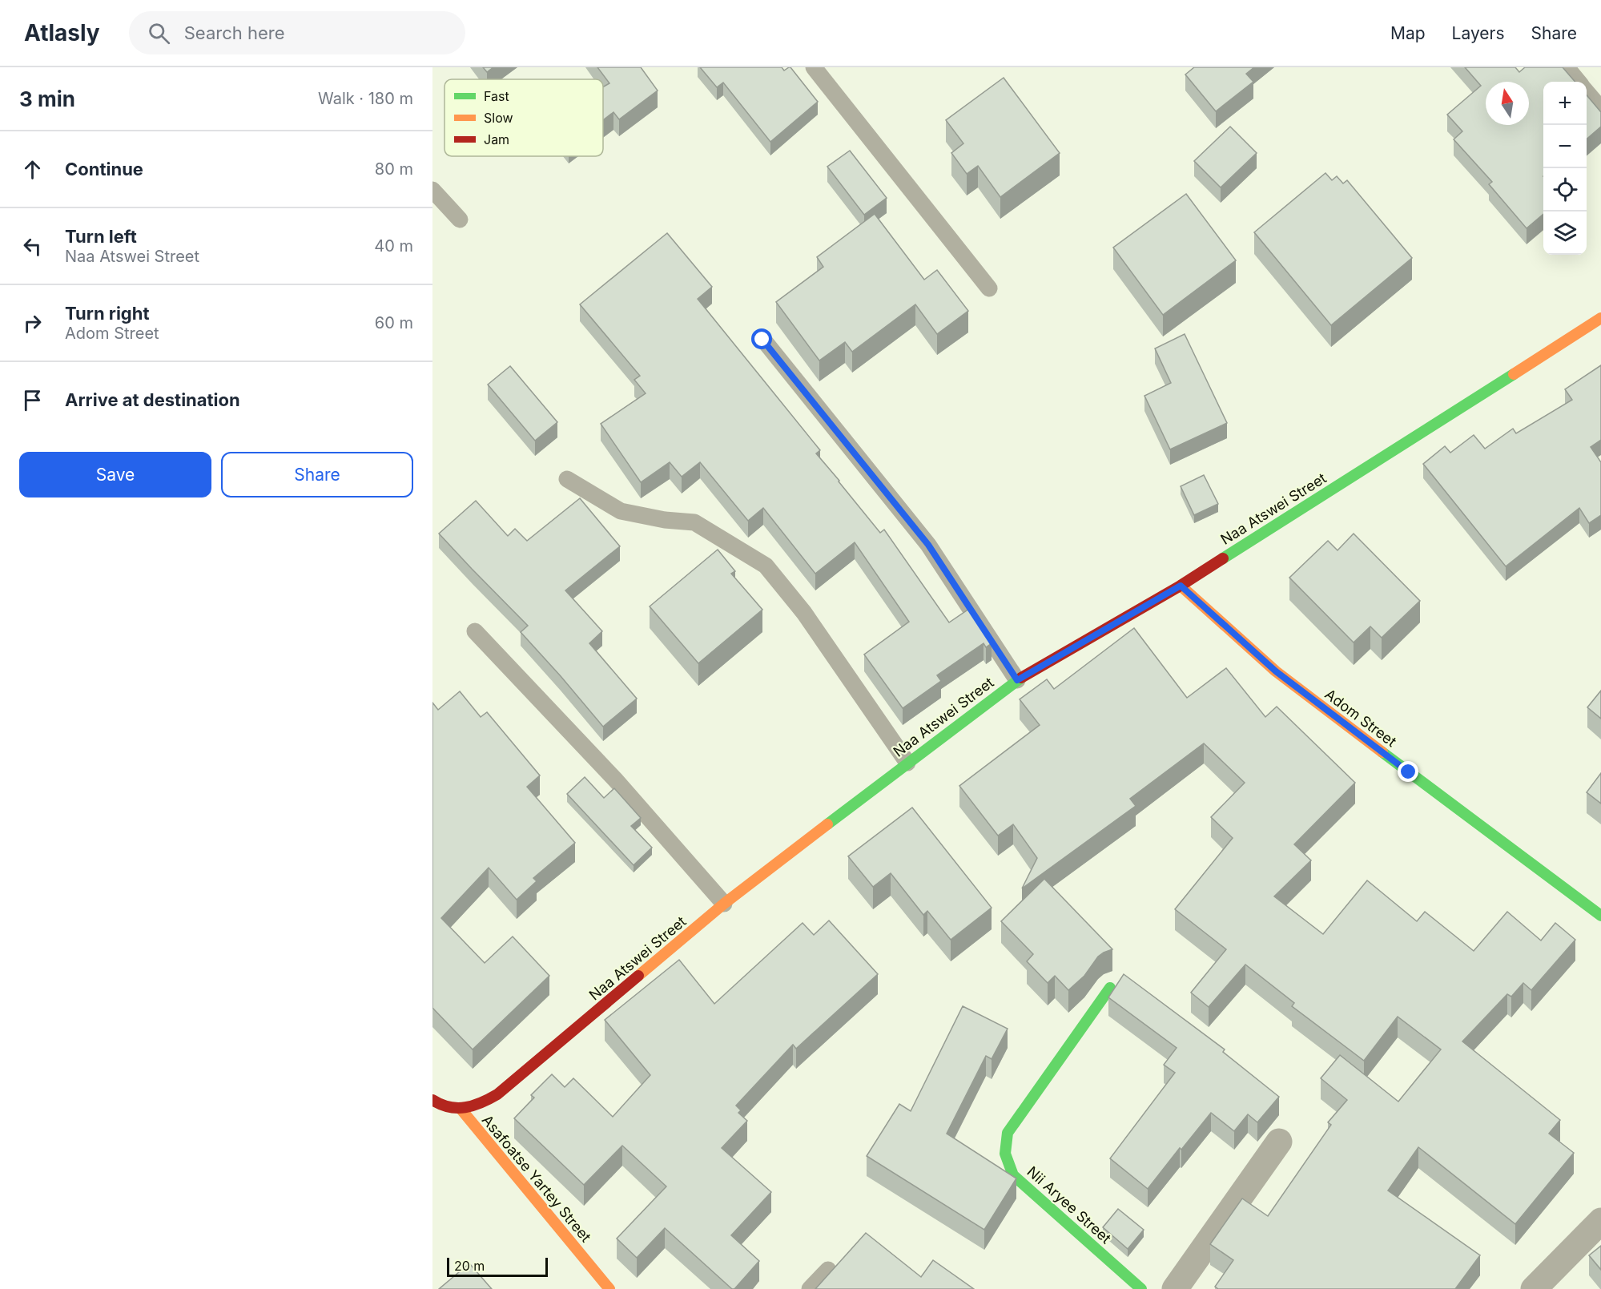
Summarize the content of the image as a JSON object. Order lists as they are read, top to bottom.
{
  "streets": {
    "street": [
      "Naa Atswei Street",
      "Adom Street",
      "Asafoatse Yartey Street",
      "Nii Aryee Street"
    ]
  },
  "crossings": [
    ["Naa Atswei Street", "Adom Street"],
    ["Naa Atswei Street", "Asafoatse Yartey Street"]
  ],
  "legend": ["Fast", "Slow", "Jam"],
  "scale_bar": "20 m",
  "north": "top",
  "page": {
    "header": "Atlasly",
    "search": "Search here",
    "nav": ["Map", "Layers", "Share"],
    "heading": ["3 min", "Walk · 180 m"],
    "map_buttons": ["+", "−"],
    "list": [
      ["Continue", "80 m"],
      ["Turn left", "Naa Atswei Street", "40 m"],
      ["Turn right", "Adom Street", "60 m"],
      "Arrive at destination"
    ],
    "buttons": ["Save", "Share"],
    "scale": "20 m"
  }
}
